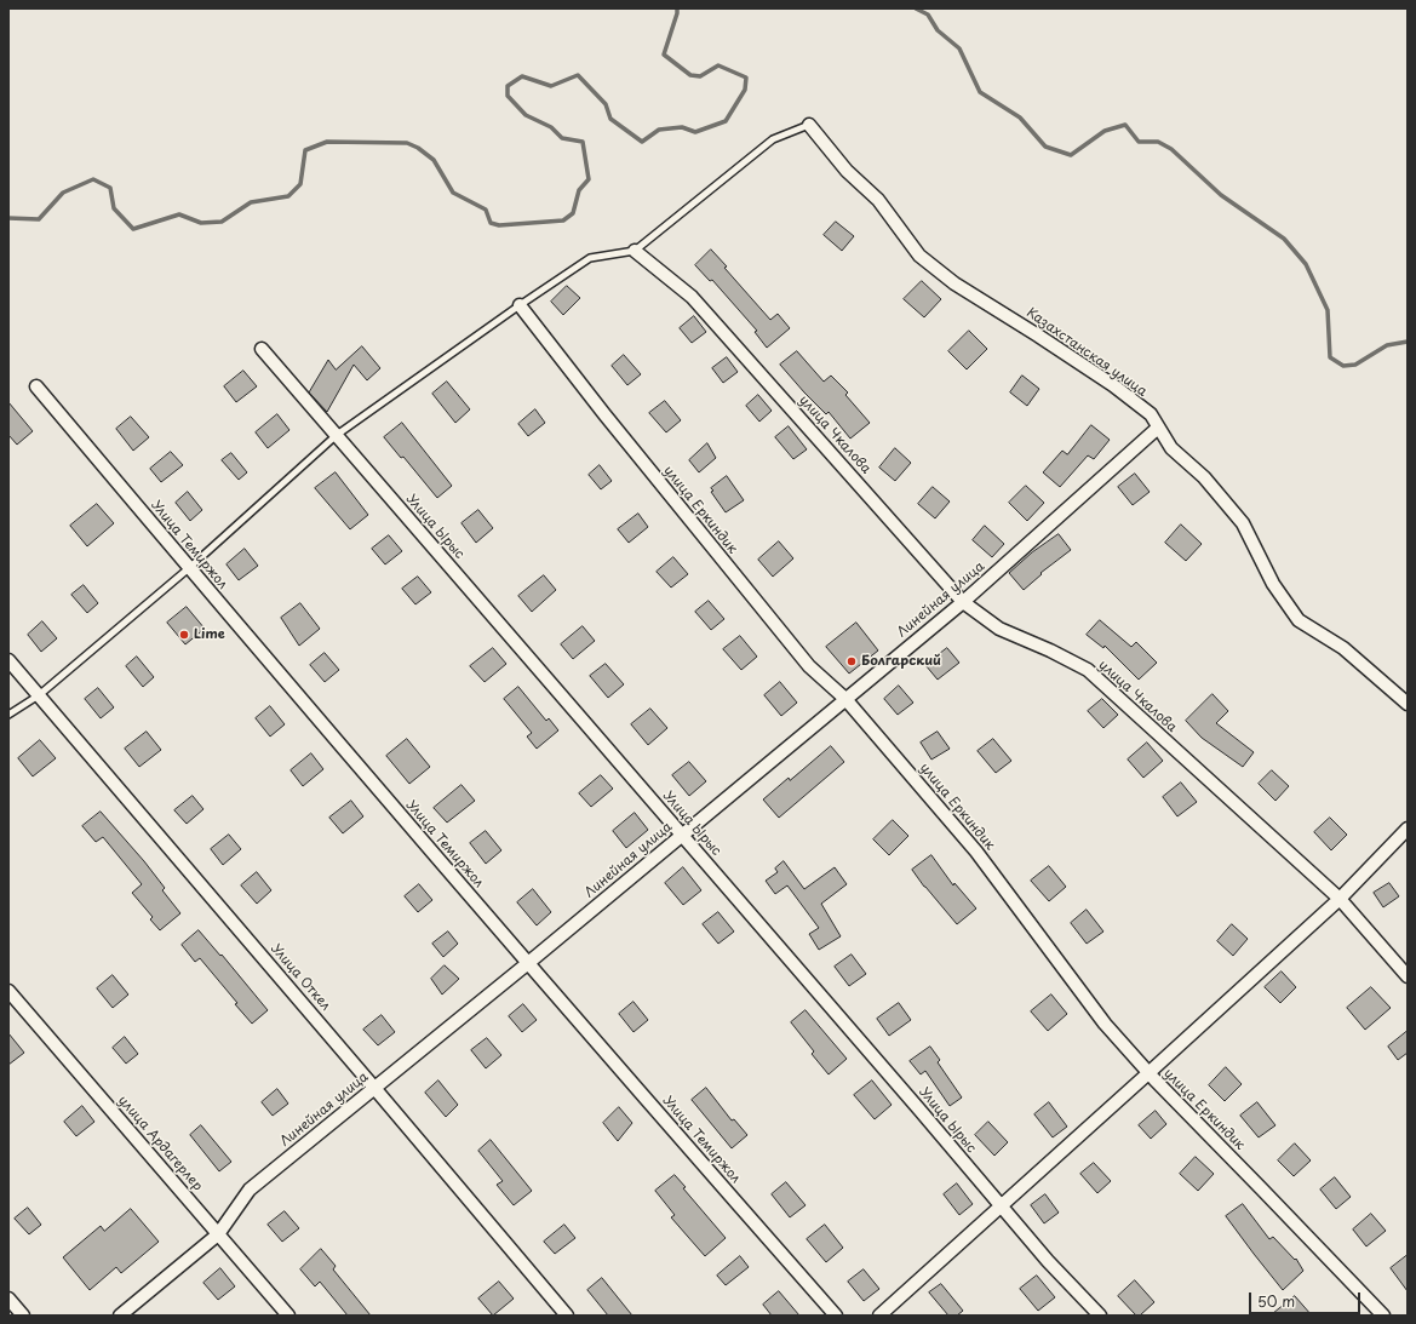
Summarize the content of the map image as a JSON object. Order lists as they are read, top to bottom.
{
  "streets": {
    "street": [
      "Казахстанская улица",
      "улица Чкалова",
      "улица Еркиндик",
      "Улица Ырыс",
      "Улица Темиржол",
      "Линейная улица",
      "Улица Откел",
      "улица Ардагерлер"
    ]
  },
  "crossings": [
    ["Казахстанская улица", "Линейная улица"],
    ["улица Чкалова", "Линейная улица"],
    ["улица Еркиндик", "Линейная улица"],
    ["Улица Ырыс", "Линейная улица"],
    ["Улица Темиржол", "Линейная улица"],
    ["Линейная улица", "Улица Откел"],
    ["Линейная улица", "улица Ардагерлер"]
  ],
  "places": ["Lime", "Болгарский"],
  "scale_bar": "50 m"
}
